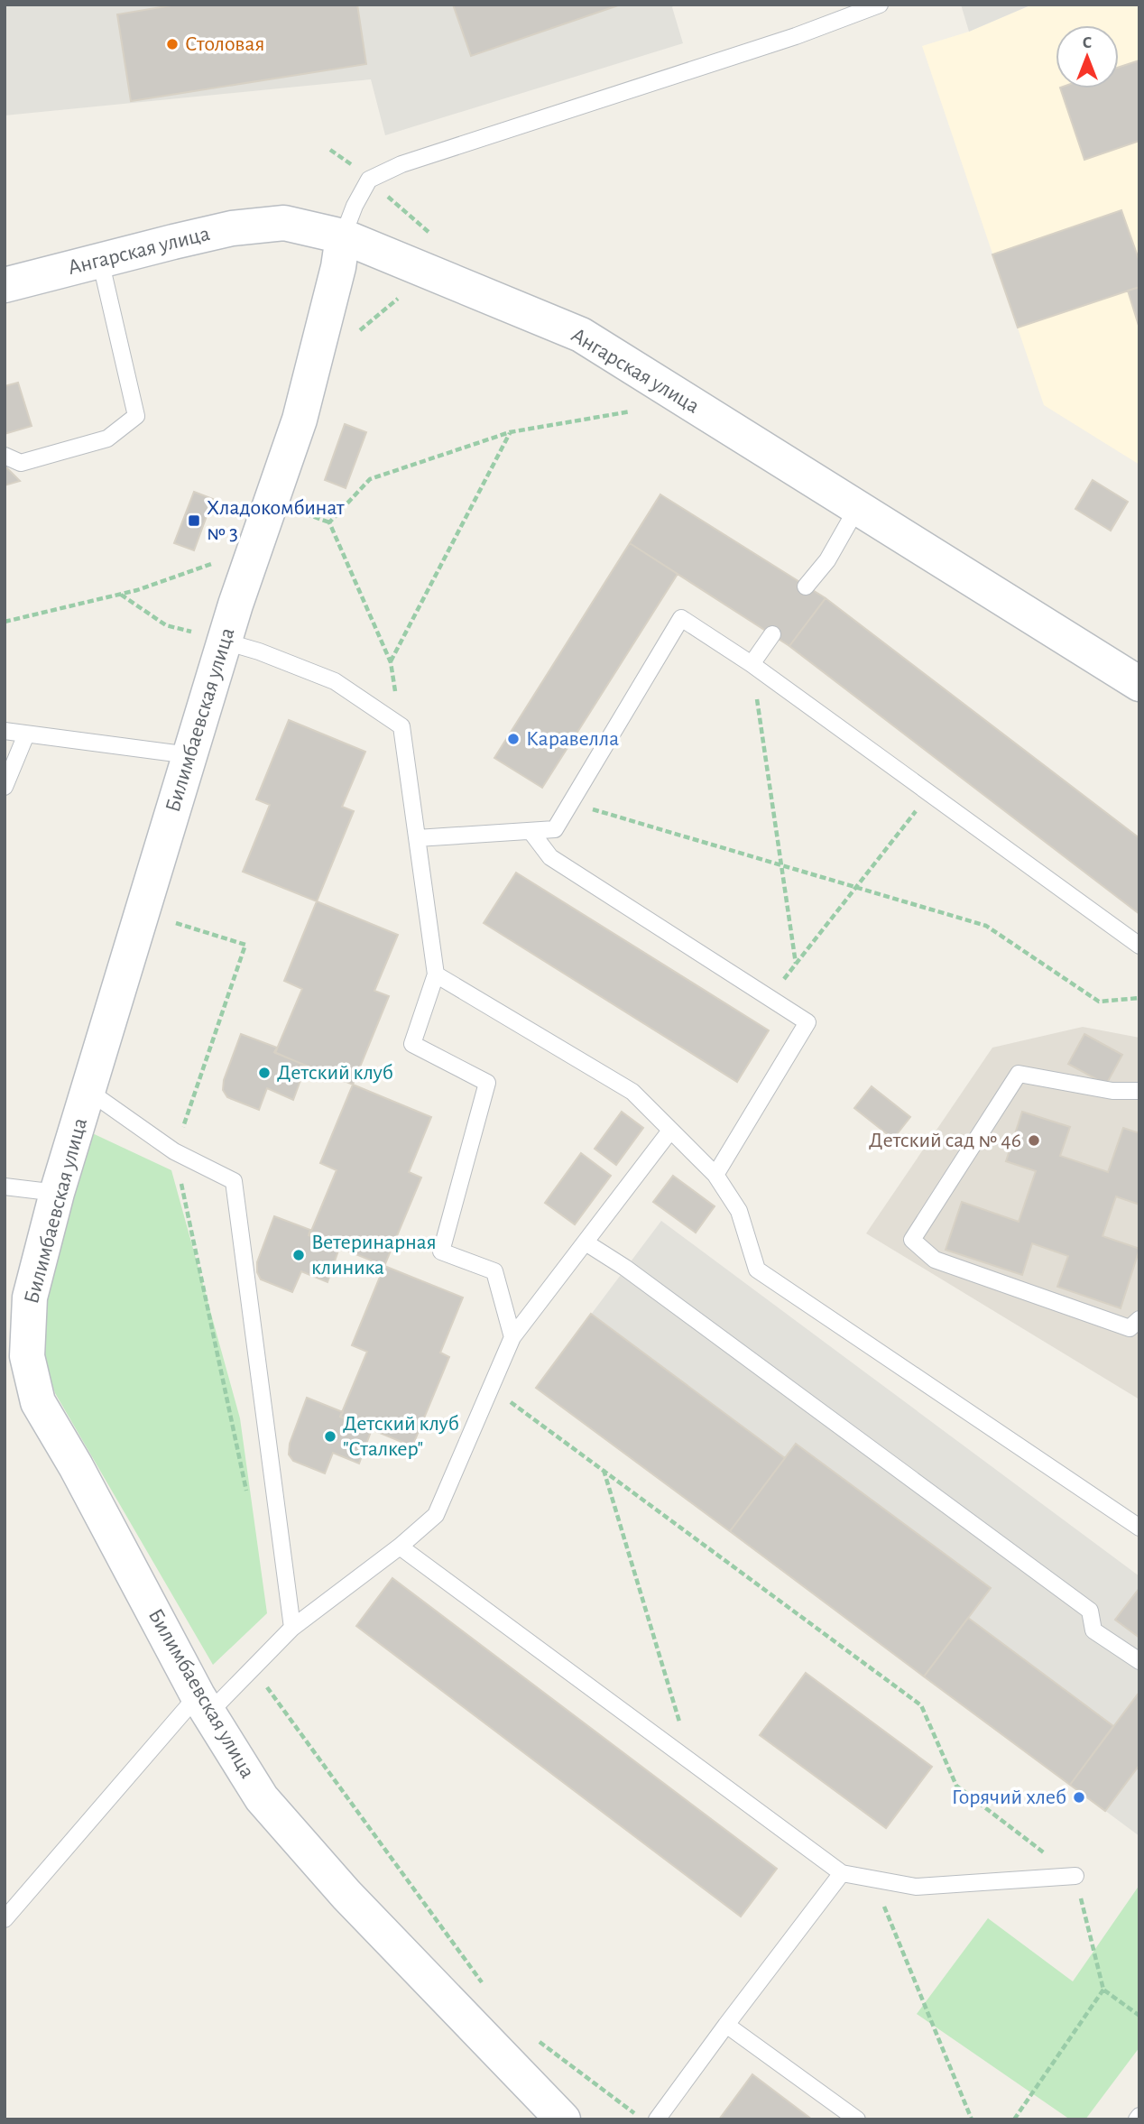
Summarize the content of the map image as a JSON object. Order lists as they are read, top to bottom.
{
  "streets": {
    "main road": ["Ангарская улица", "Билимбаевская улица"]
  },
  "crossings": [
    ["Ангарская улица", "Билимбаевская улица"]
  ],
  "places": {
    "other": [
      "Столовая",
      "Каравелла",
      "Детский клуб",
      "Детский сад № 46",
      "Ветеринарная клиника",
      "Детский клуб \"Сталкер\"",
      "Горячий хлеб"
    ],
    "transit": ["Хладокомбинат № 3"]
  },
  "north": "top"
}
